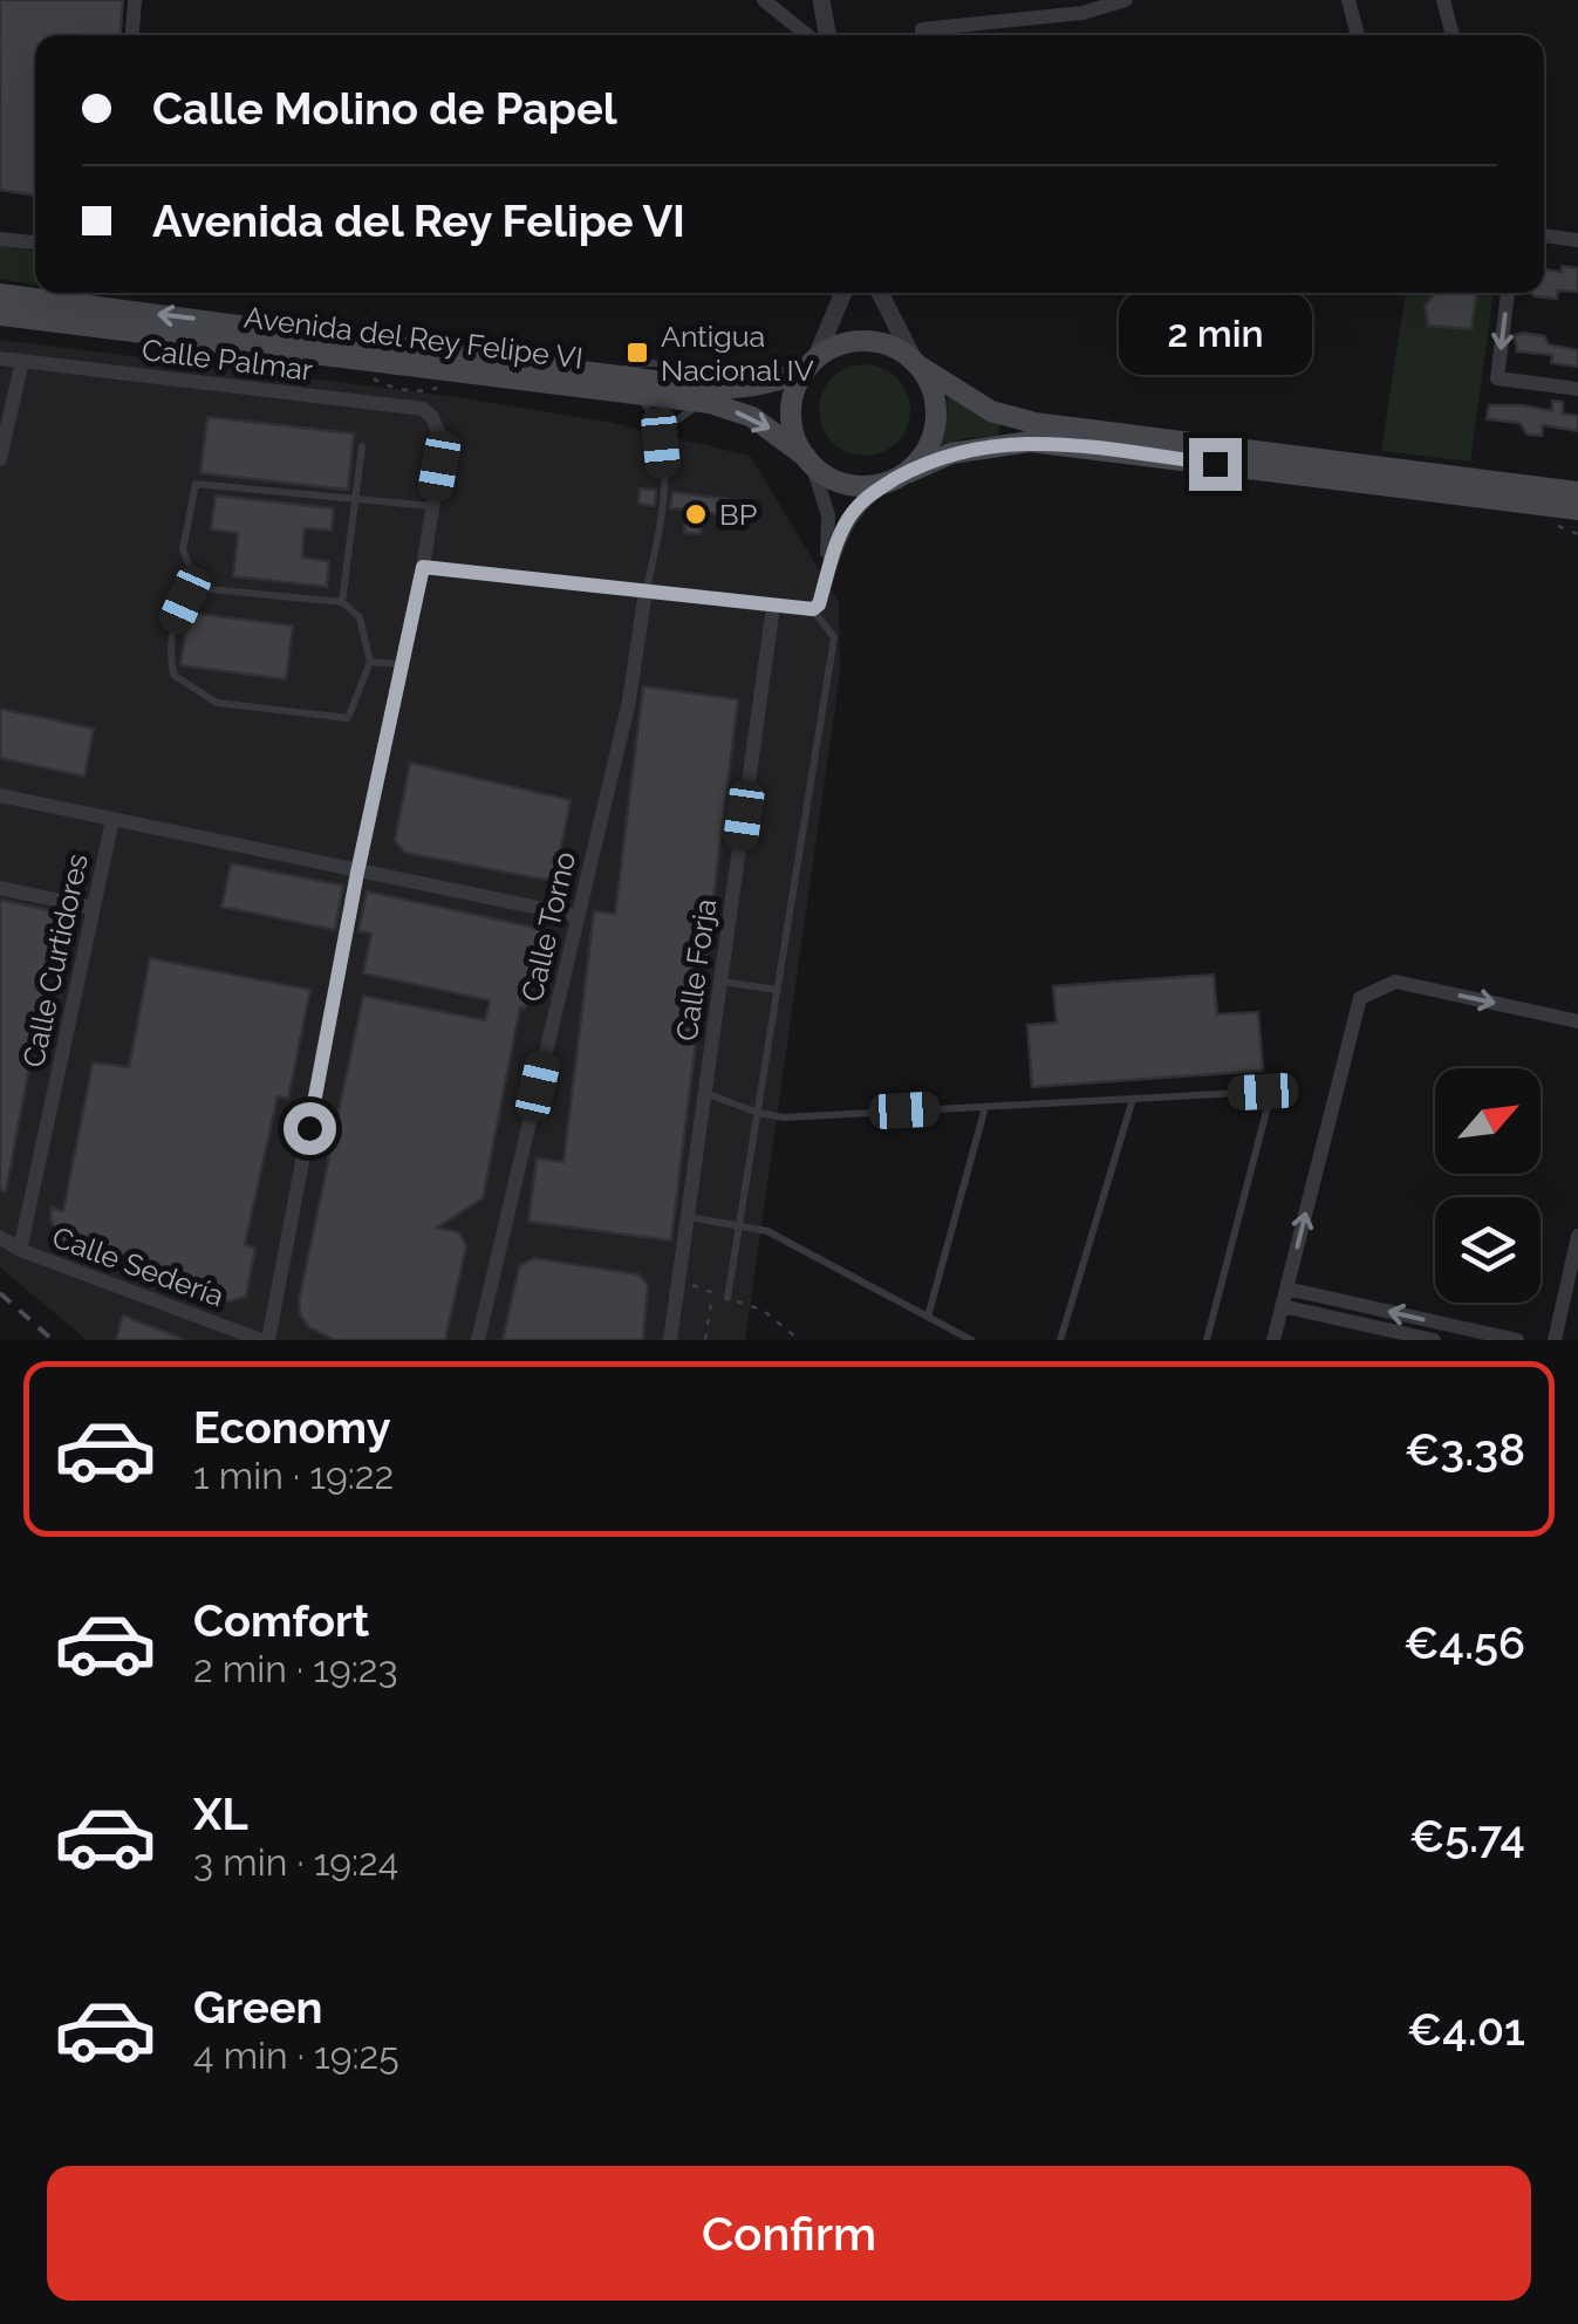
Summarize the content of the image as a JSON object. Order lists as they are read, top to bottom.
{
  "streets": {
    "main road": ["Avenida del Rey Felipe VI"],
    "street": [
      "Calle Palmar",
      "Calle Torno",
      "Calle Curtidores",
      "Calle Forja",
      "Calle Sedería"
    ]
  },
  "crossings": [
    ["Calle Curtidores", "Calle Sedería"]
  ],
  "places": {
    "transit": ["Antigua Nacional IV"],
    "other": ["BP"]
  },
  "north": "top right",
  "page": {
    "banner": ["Calle Molino de Papel", "Avenida del Rey Felipe VI"],
    "bubble": "2 min",
    "list": [
      {
        "name": "Economy",
        "note": "1 min · 19:22",
        "value": "€3.38"
      },
      {
        "name": "Comfort",
        "note": "2 min · 19:23",
        "value": "€4.56"
      },
      {
        "name": "XL",
        "note": "3 min · 19:24",
        "value": "€5.74"
      },
      {
        "name": "Green",
        "note": "4 min · 19:25",
        "value": "€4.01"
      }
    ],
    "buttons": "Confirm"
  }
}
